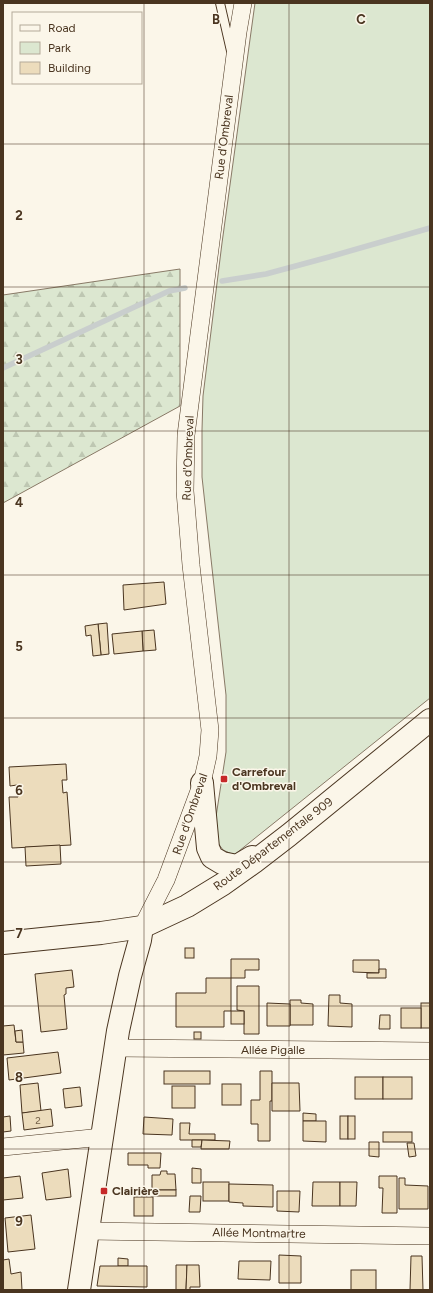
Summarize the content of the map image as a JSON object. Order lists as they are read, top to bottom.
{
  "streets": {
    "main road": ["Route Départementale 909"],
    "street": ["Rue d'Ombreval", "Allée Pigalle", "Allée Montmartre"]
  },
  "crossings": [
    ["Rue d'Ombreval", "Route Départementale 909"]
  ],
  "places": {
    "transit": ["Carrefour d'Ombreval", "Clairière"]
  },
  "house_numbers": ["2"],
  "legend": ["Road", "Park", "Building"],
  "grid": {
    "columns": ["B", "C"],
    "rows": [
      "2",
      "3",
      "4",
      "5",
      "6",
      "7",
      "8",
      "9"
    ]
  }
}
